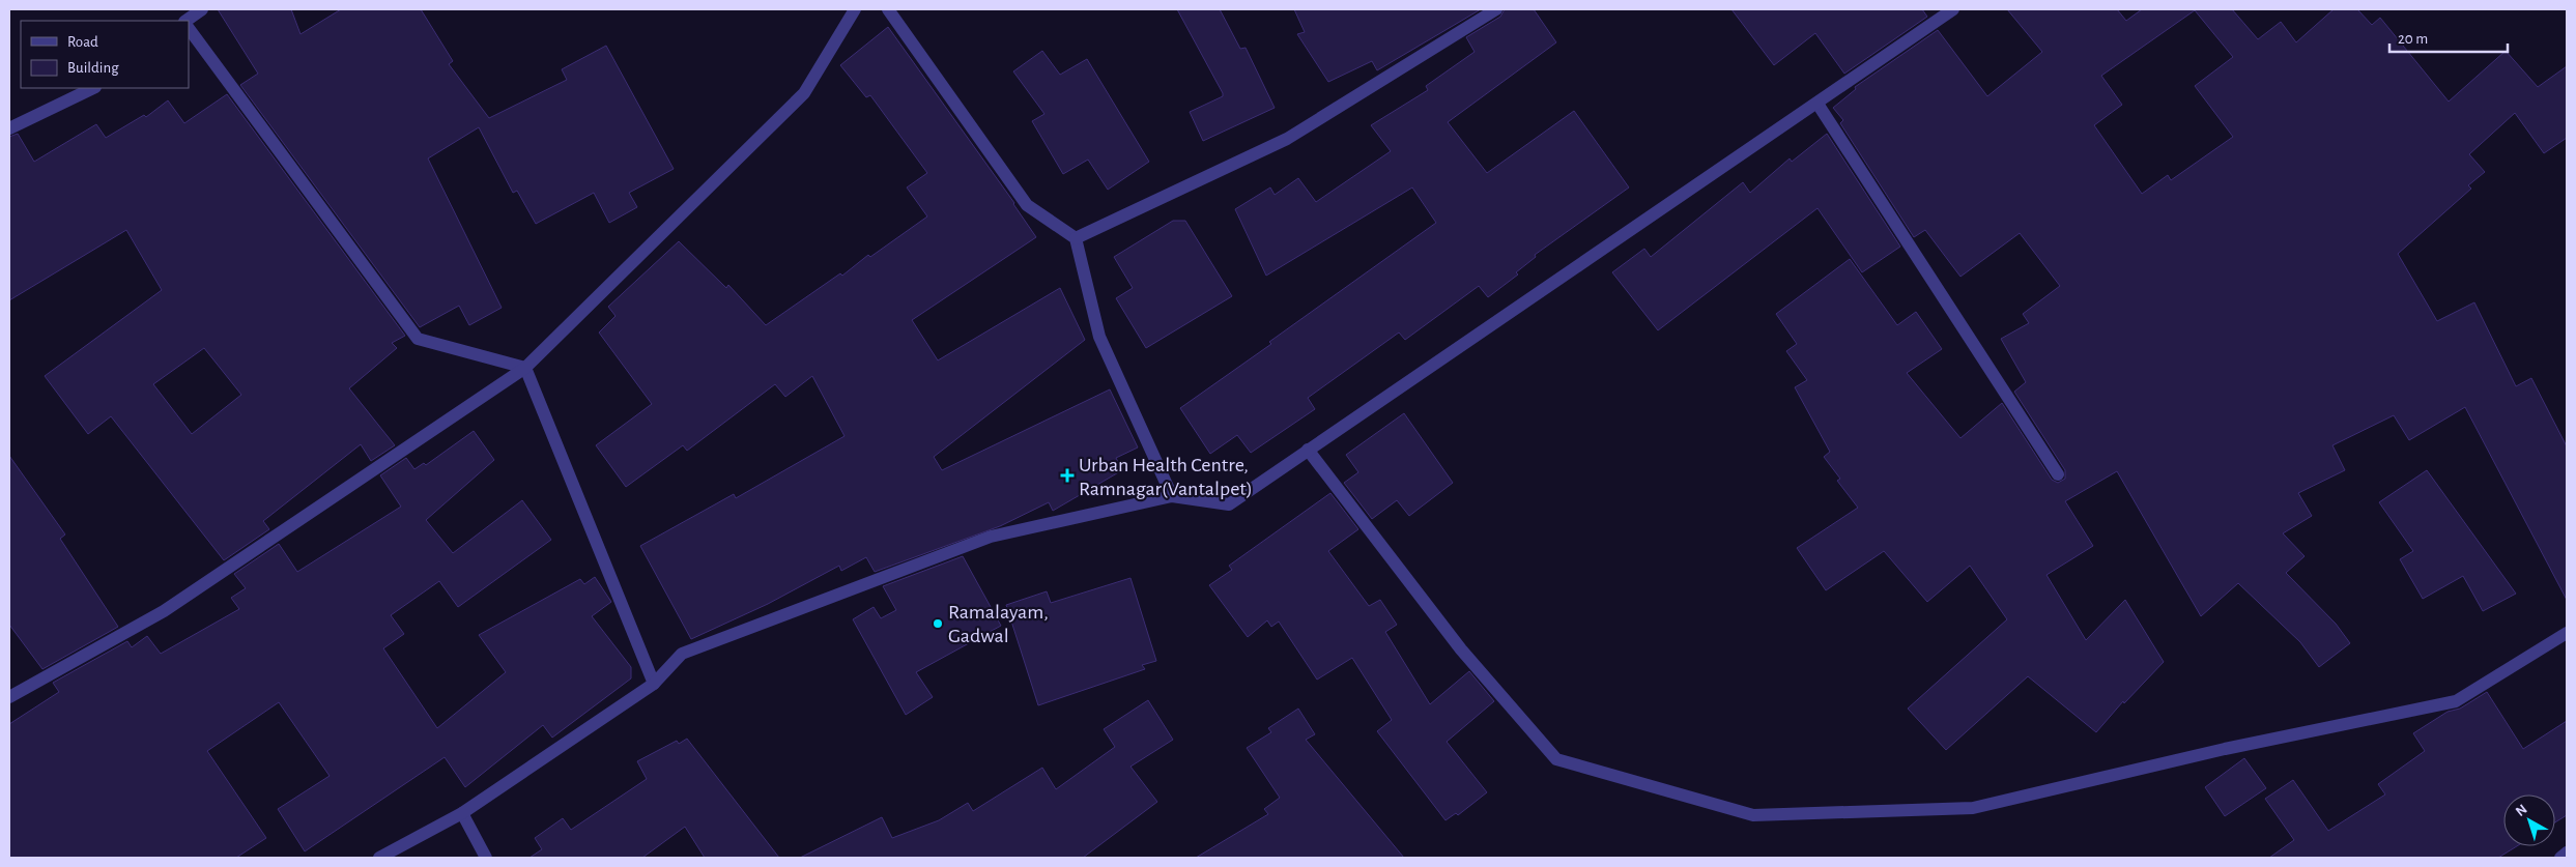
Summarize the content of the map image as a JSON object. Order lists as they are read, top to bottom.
{
  "places": {
    "health": ["Urban Health Centre, Ramnagar(Vantalpet)"],
    "other": ["Ramalayam, Gadwal"]
  },
  "legend": ["Road", "Building"],
  "scale_bar": "20 m",
  "north": "top left"
}
